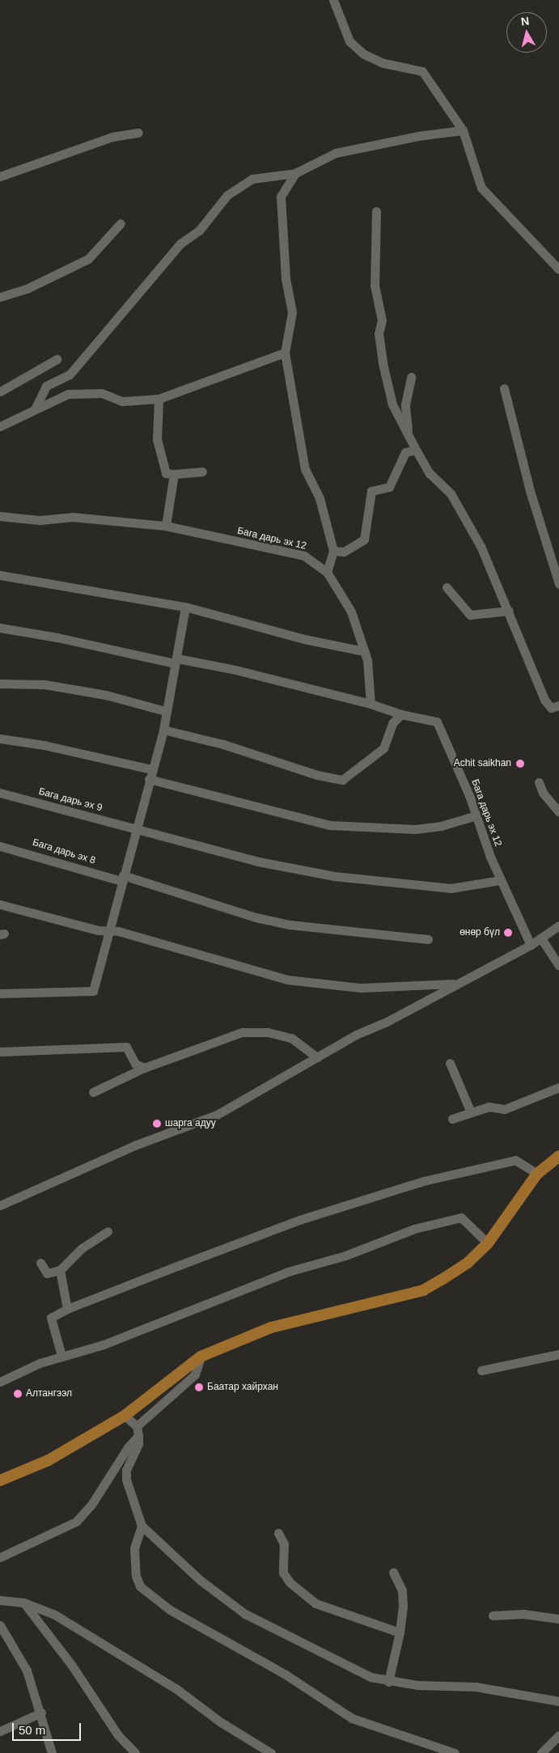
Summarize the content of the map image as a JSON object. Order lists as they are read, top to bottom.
{
  "streets": {
    "street": ["Бага дарь эх 12", "Бага дарь эх 9", "Бага дарь эх 8"]
  },
  "crossings": [
    ["Бага дарь эх 12", "Бага дарь эх 9"]
  ],
  "places": [
    "Achit saikhan",
    "өнөр бүл",
    "шарга адуу",
    "Баатар хайрхан",
    "Алтангээл"
  ],
  "scale_bar": "50 m",
  "north": "top"
}
